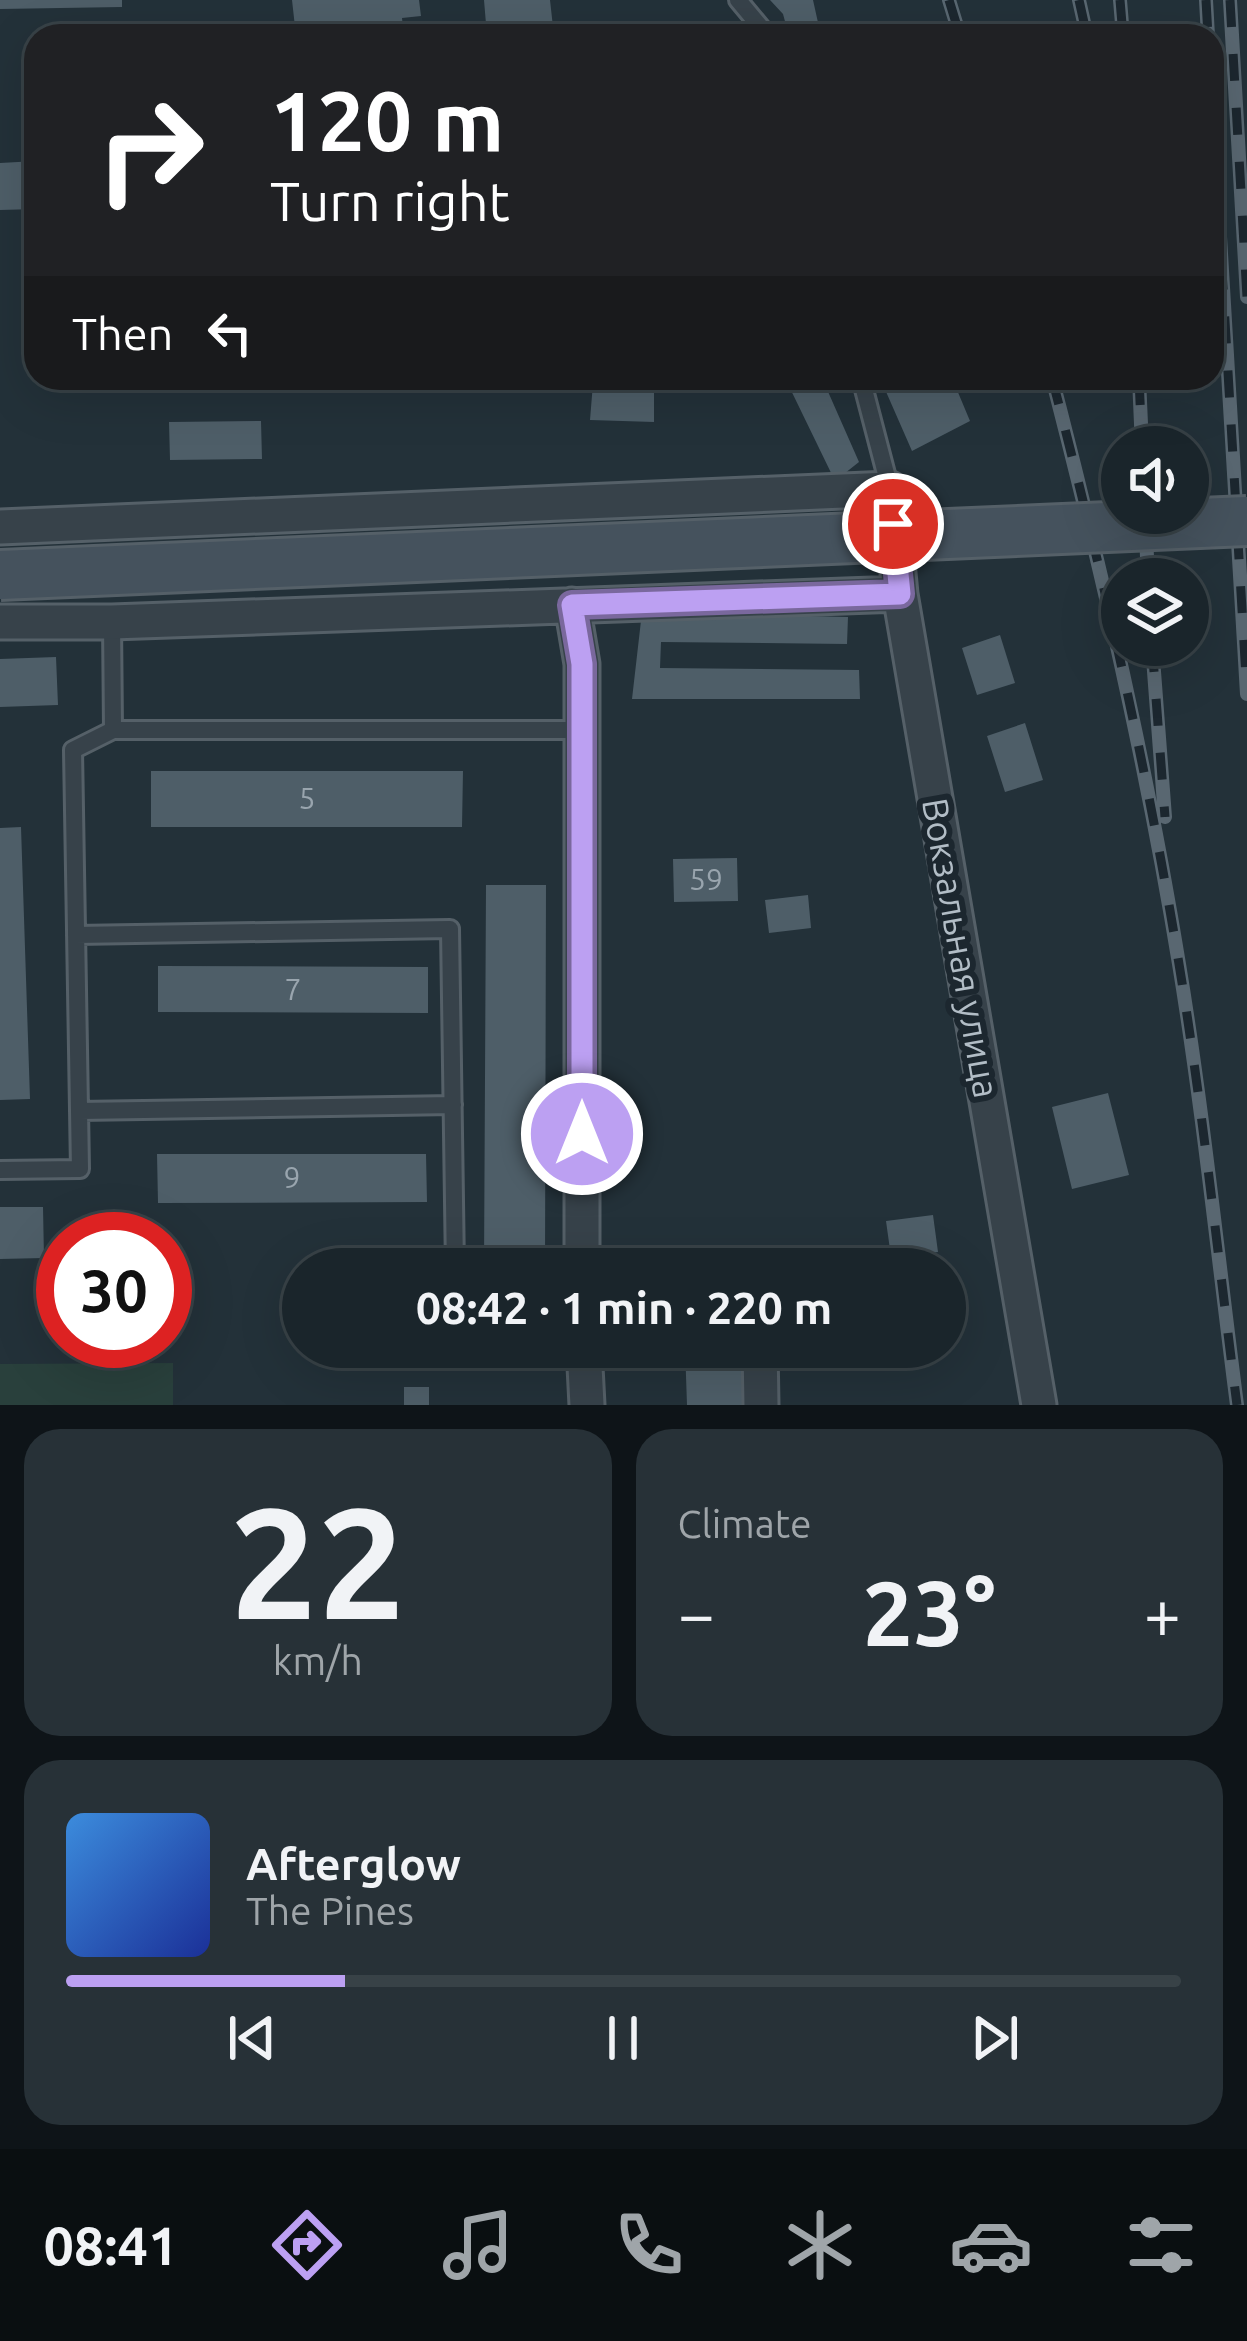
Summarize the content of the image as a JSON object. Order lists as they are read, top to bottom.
{
  "streets": {
    "street": ["Вокзальная улица"]
  },
  "house_numbers": [
    "5",
    "59",
    "7",
    "9"
  ],
  "page": {
    "turn": ["120 m", "Turn right"],
    "then": "Then",
    "limit": "30",
    "trip": "08:42 · 1 min · 220 m",
    "tile": [
      ["22", "km/h"],
      "Climate"
    ],
    "heat": ["−", "23°", "+"],
    "song": ["Afterglow", "The Pines"],
    "tabs": "08:41"
  }
}
